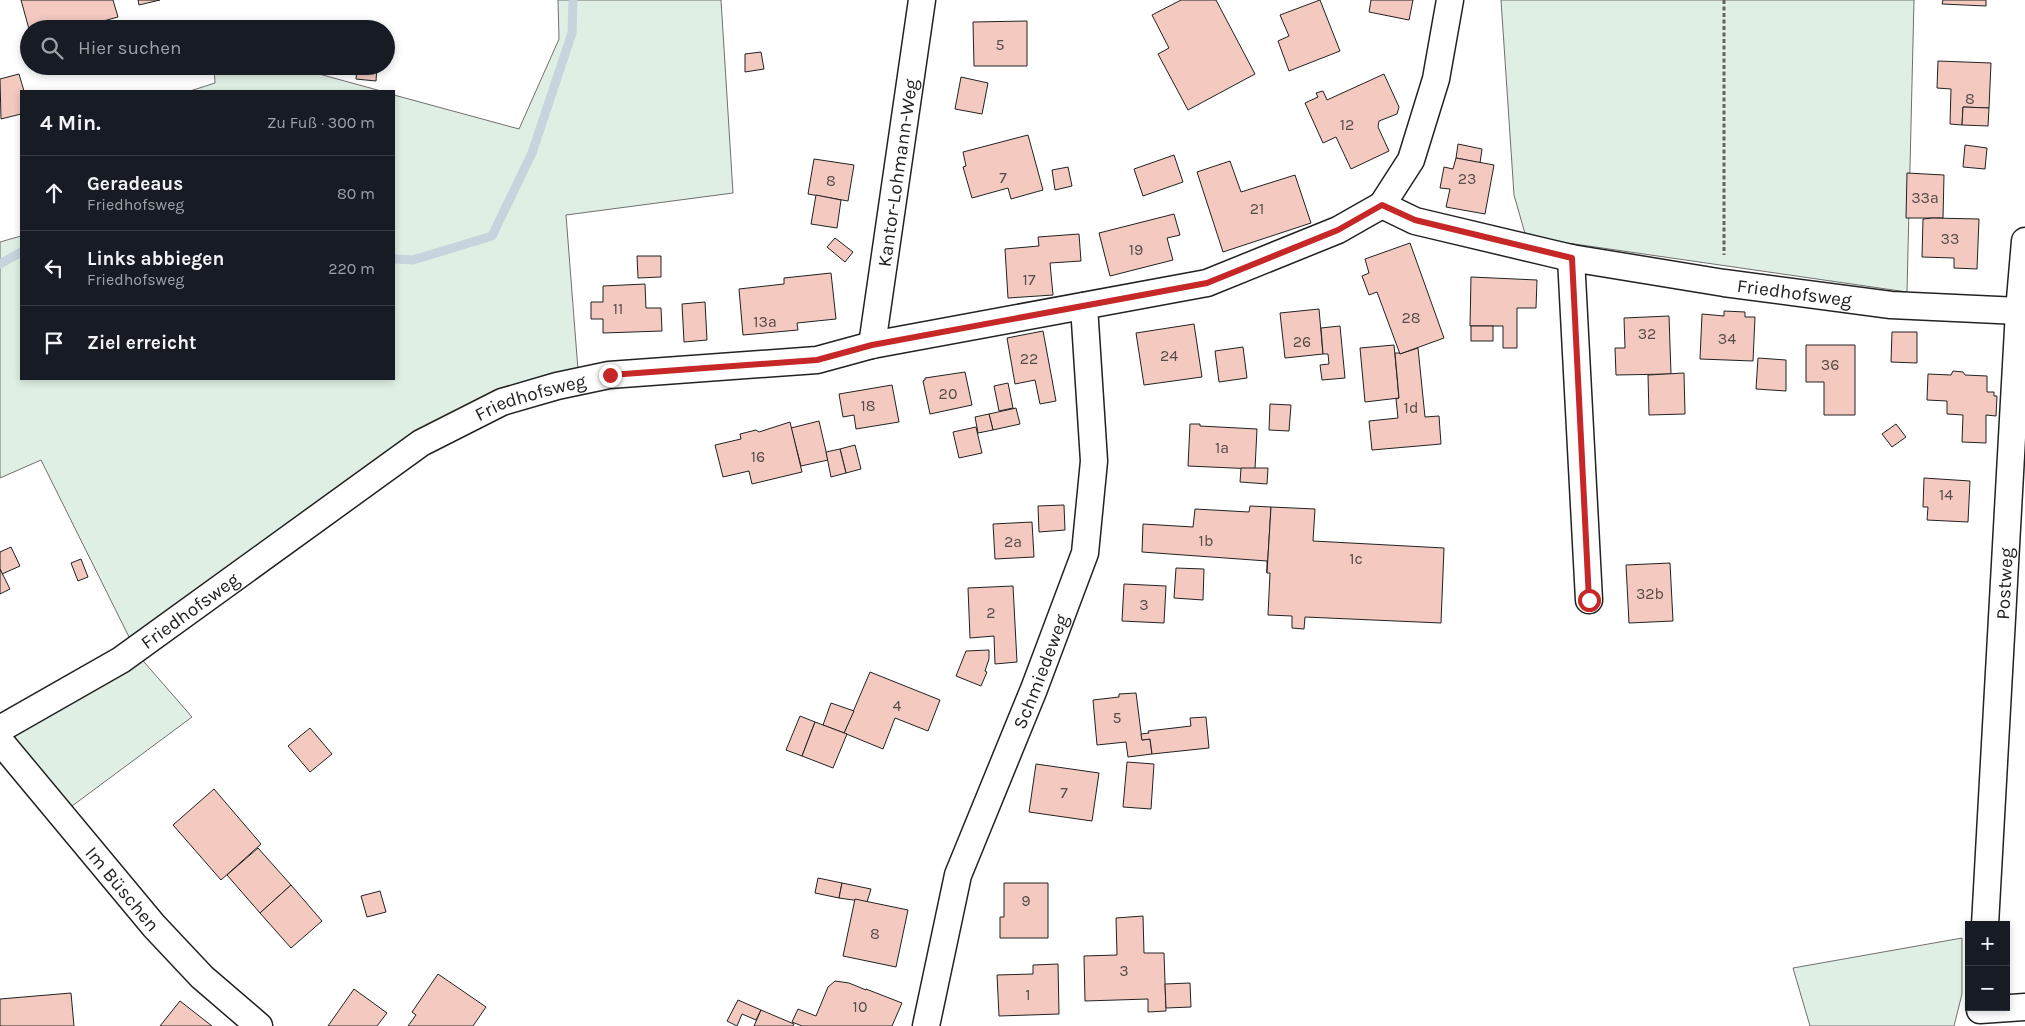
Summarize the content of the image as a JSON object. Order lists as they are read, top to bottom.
{
  "streets": {
    "street": [
      "Kantor-Lohmann-Weg",
      "Friedhofsweg",
      "Postweg",
      "Schmiedeweg",
      "Im Büschen"
    ]
  },
  "crossings": [
    ["Kantor-Lohmann-Weg", "Friedhofsweg"],
    ["Friedhofsweg", "Postweg"],
    ["Friedhofsweg", "Schmiedeweg"]
  ],
  "house_numbers": [
    "5",
    "8",
    "12",
    "7",
    "23",
    "8",
    "33a",
    "21",
    "33",
    "19",
    "17",
    "11",
    "28",
    "13a",
    "32",
    "34",
    "26",
    "24",
    "22",
    "36",
    "20",
    "18",
    "1d",
    "1a",
    "16",
    "14",
    "1b",
    "2a",
    "1c",
    "32b",
    "3",
    "2",
    "4",
    "5",
    "7",
    "9",
    "8",
    "3",
    "1",
    "10"
  ],
  "page": {
    "search": "Hier suchen",
    "heading": ["4 Min.", "Zu Fuß · 300 m"],
    "list": [
      ["Geradeaus", "Friedhofsweg", "80 m"],
      ["Links abbiegen", "Friedhofsweg", "220 m"],
      "Ziel erreicht"
    ],
    "map_buttons": ["+", "−"]
  }
}
